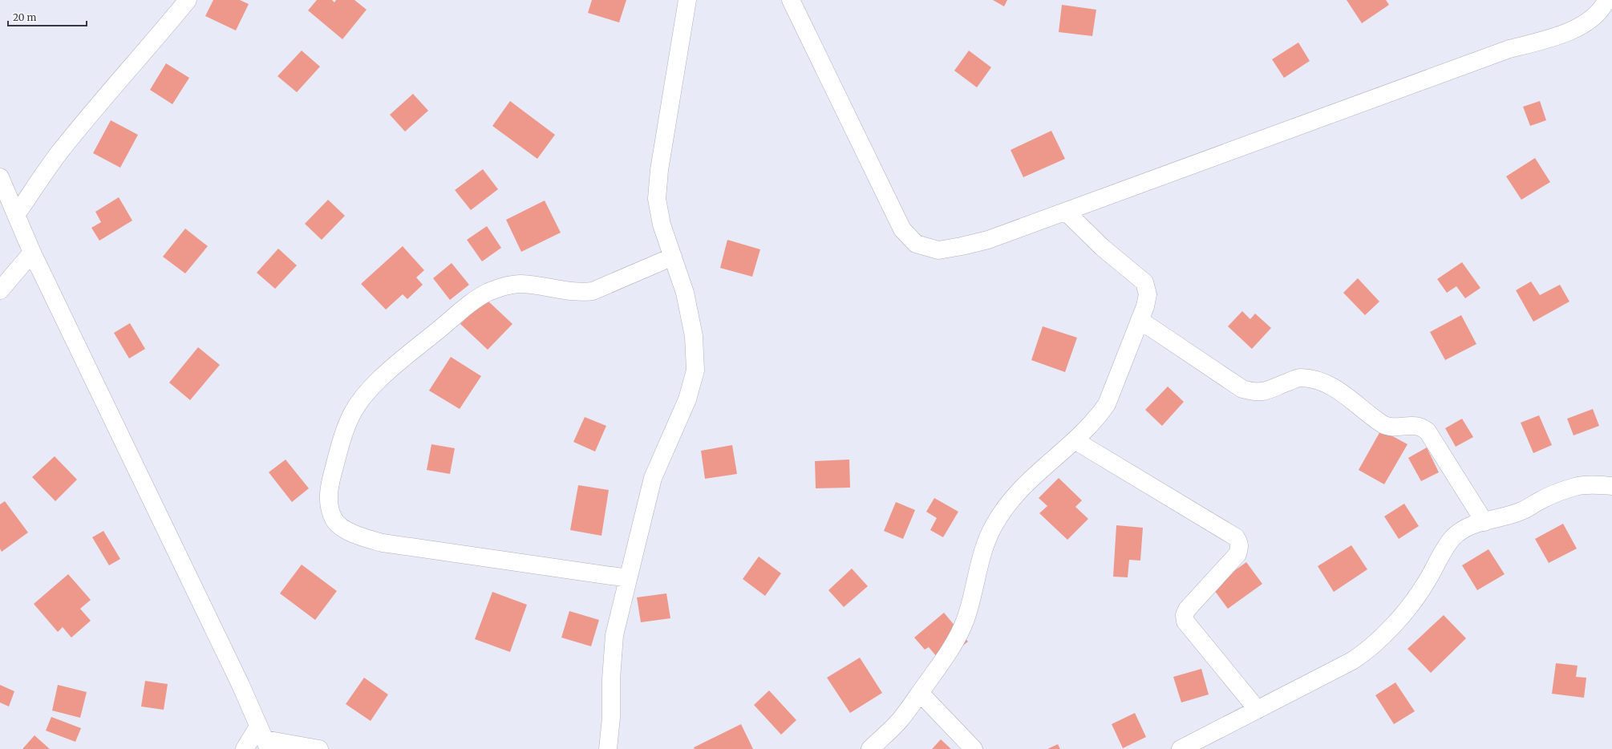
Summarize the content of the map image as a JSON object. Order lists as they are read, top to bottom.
{
  "scale_bar": "20 m"
}
